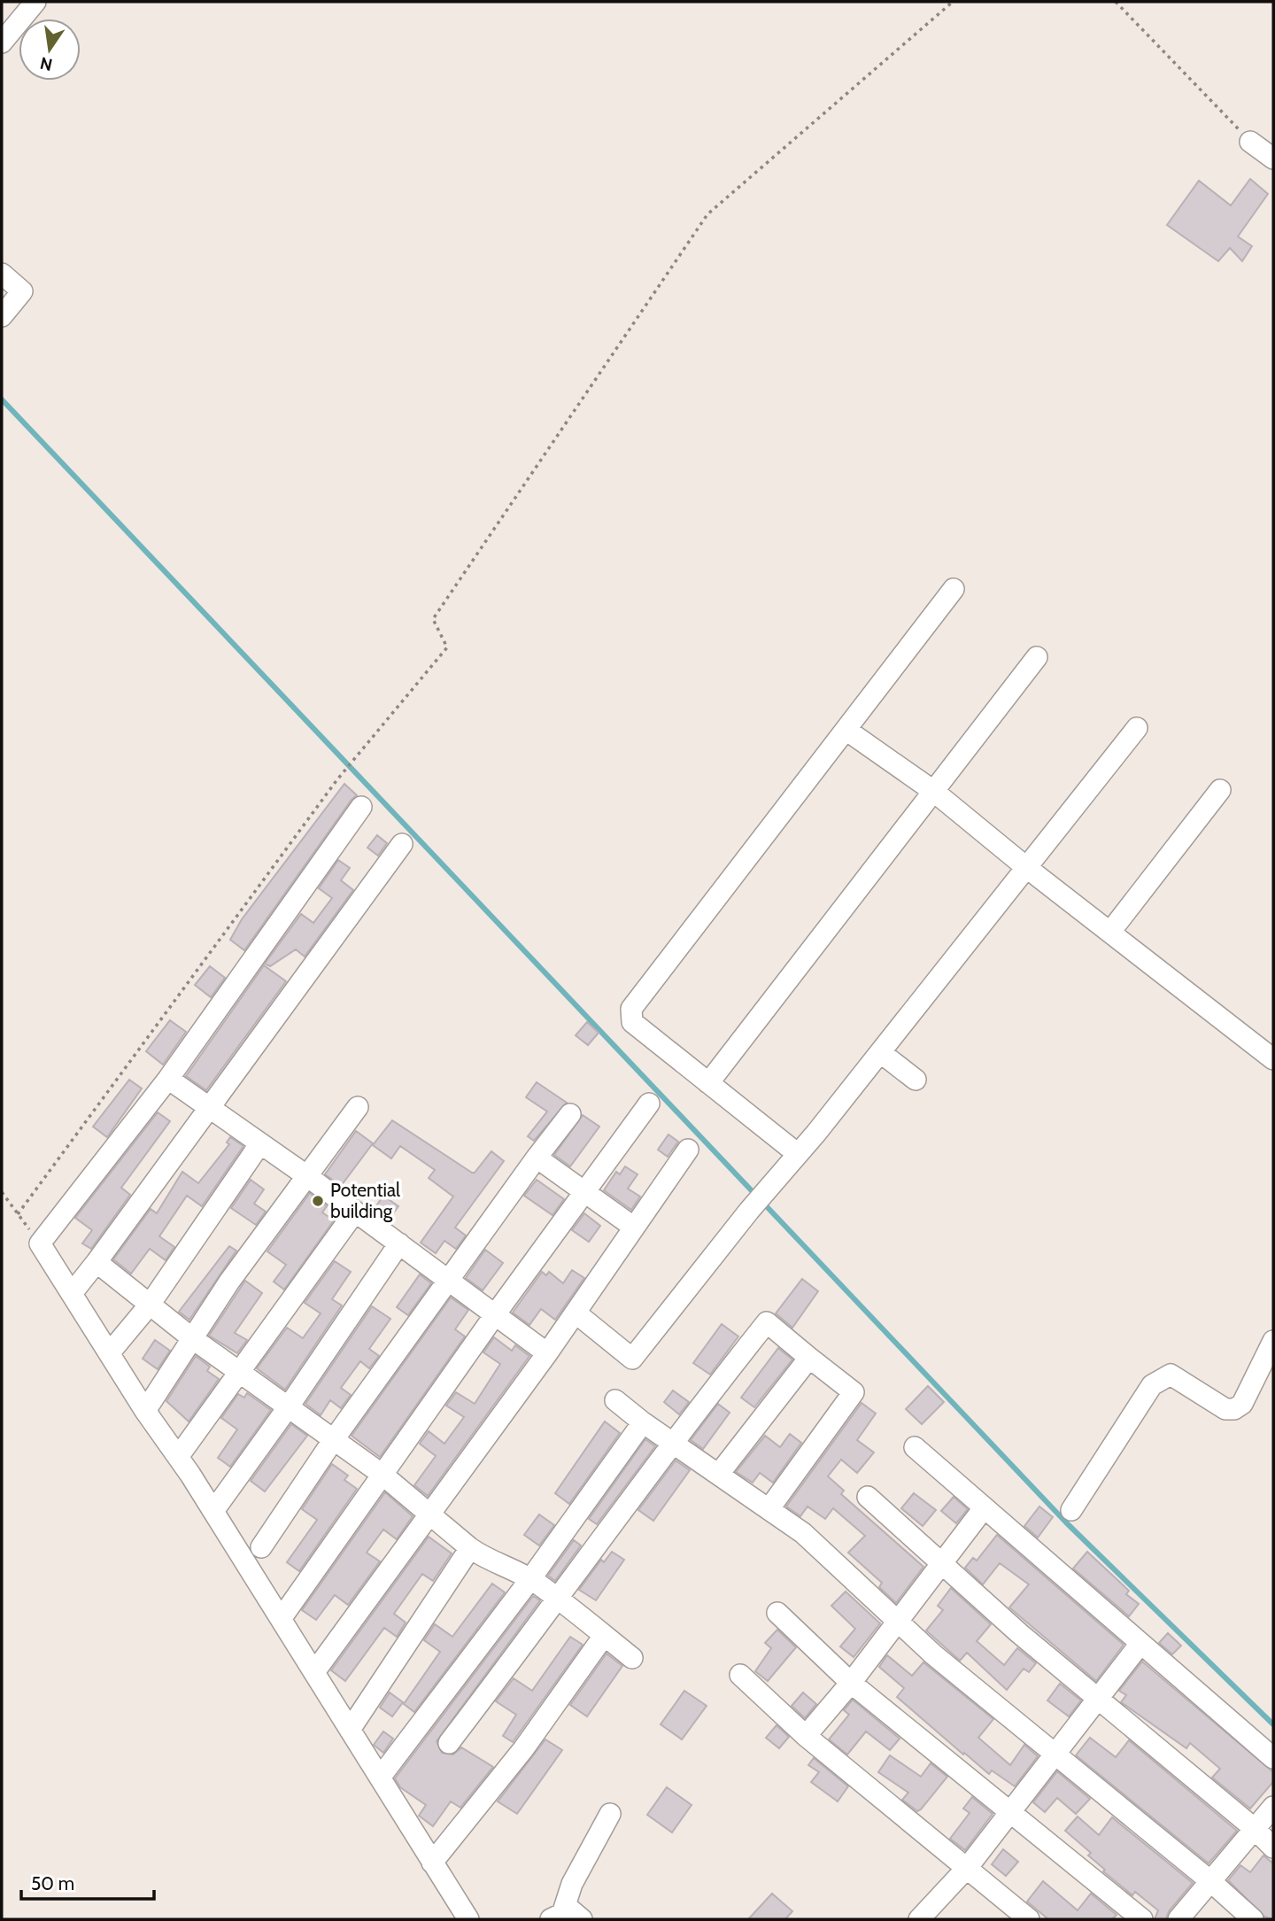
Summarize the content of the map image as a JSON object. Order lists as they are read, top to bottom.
{
  "places": ["Potential building"],
  "scale_bar": "50 m",
  "north": "bottom"
}
